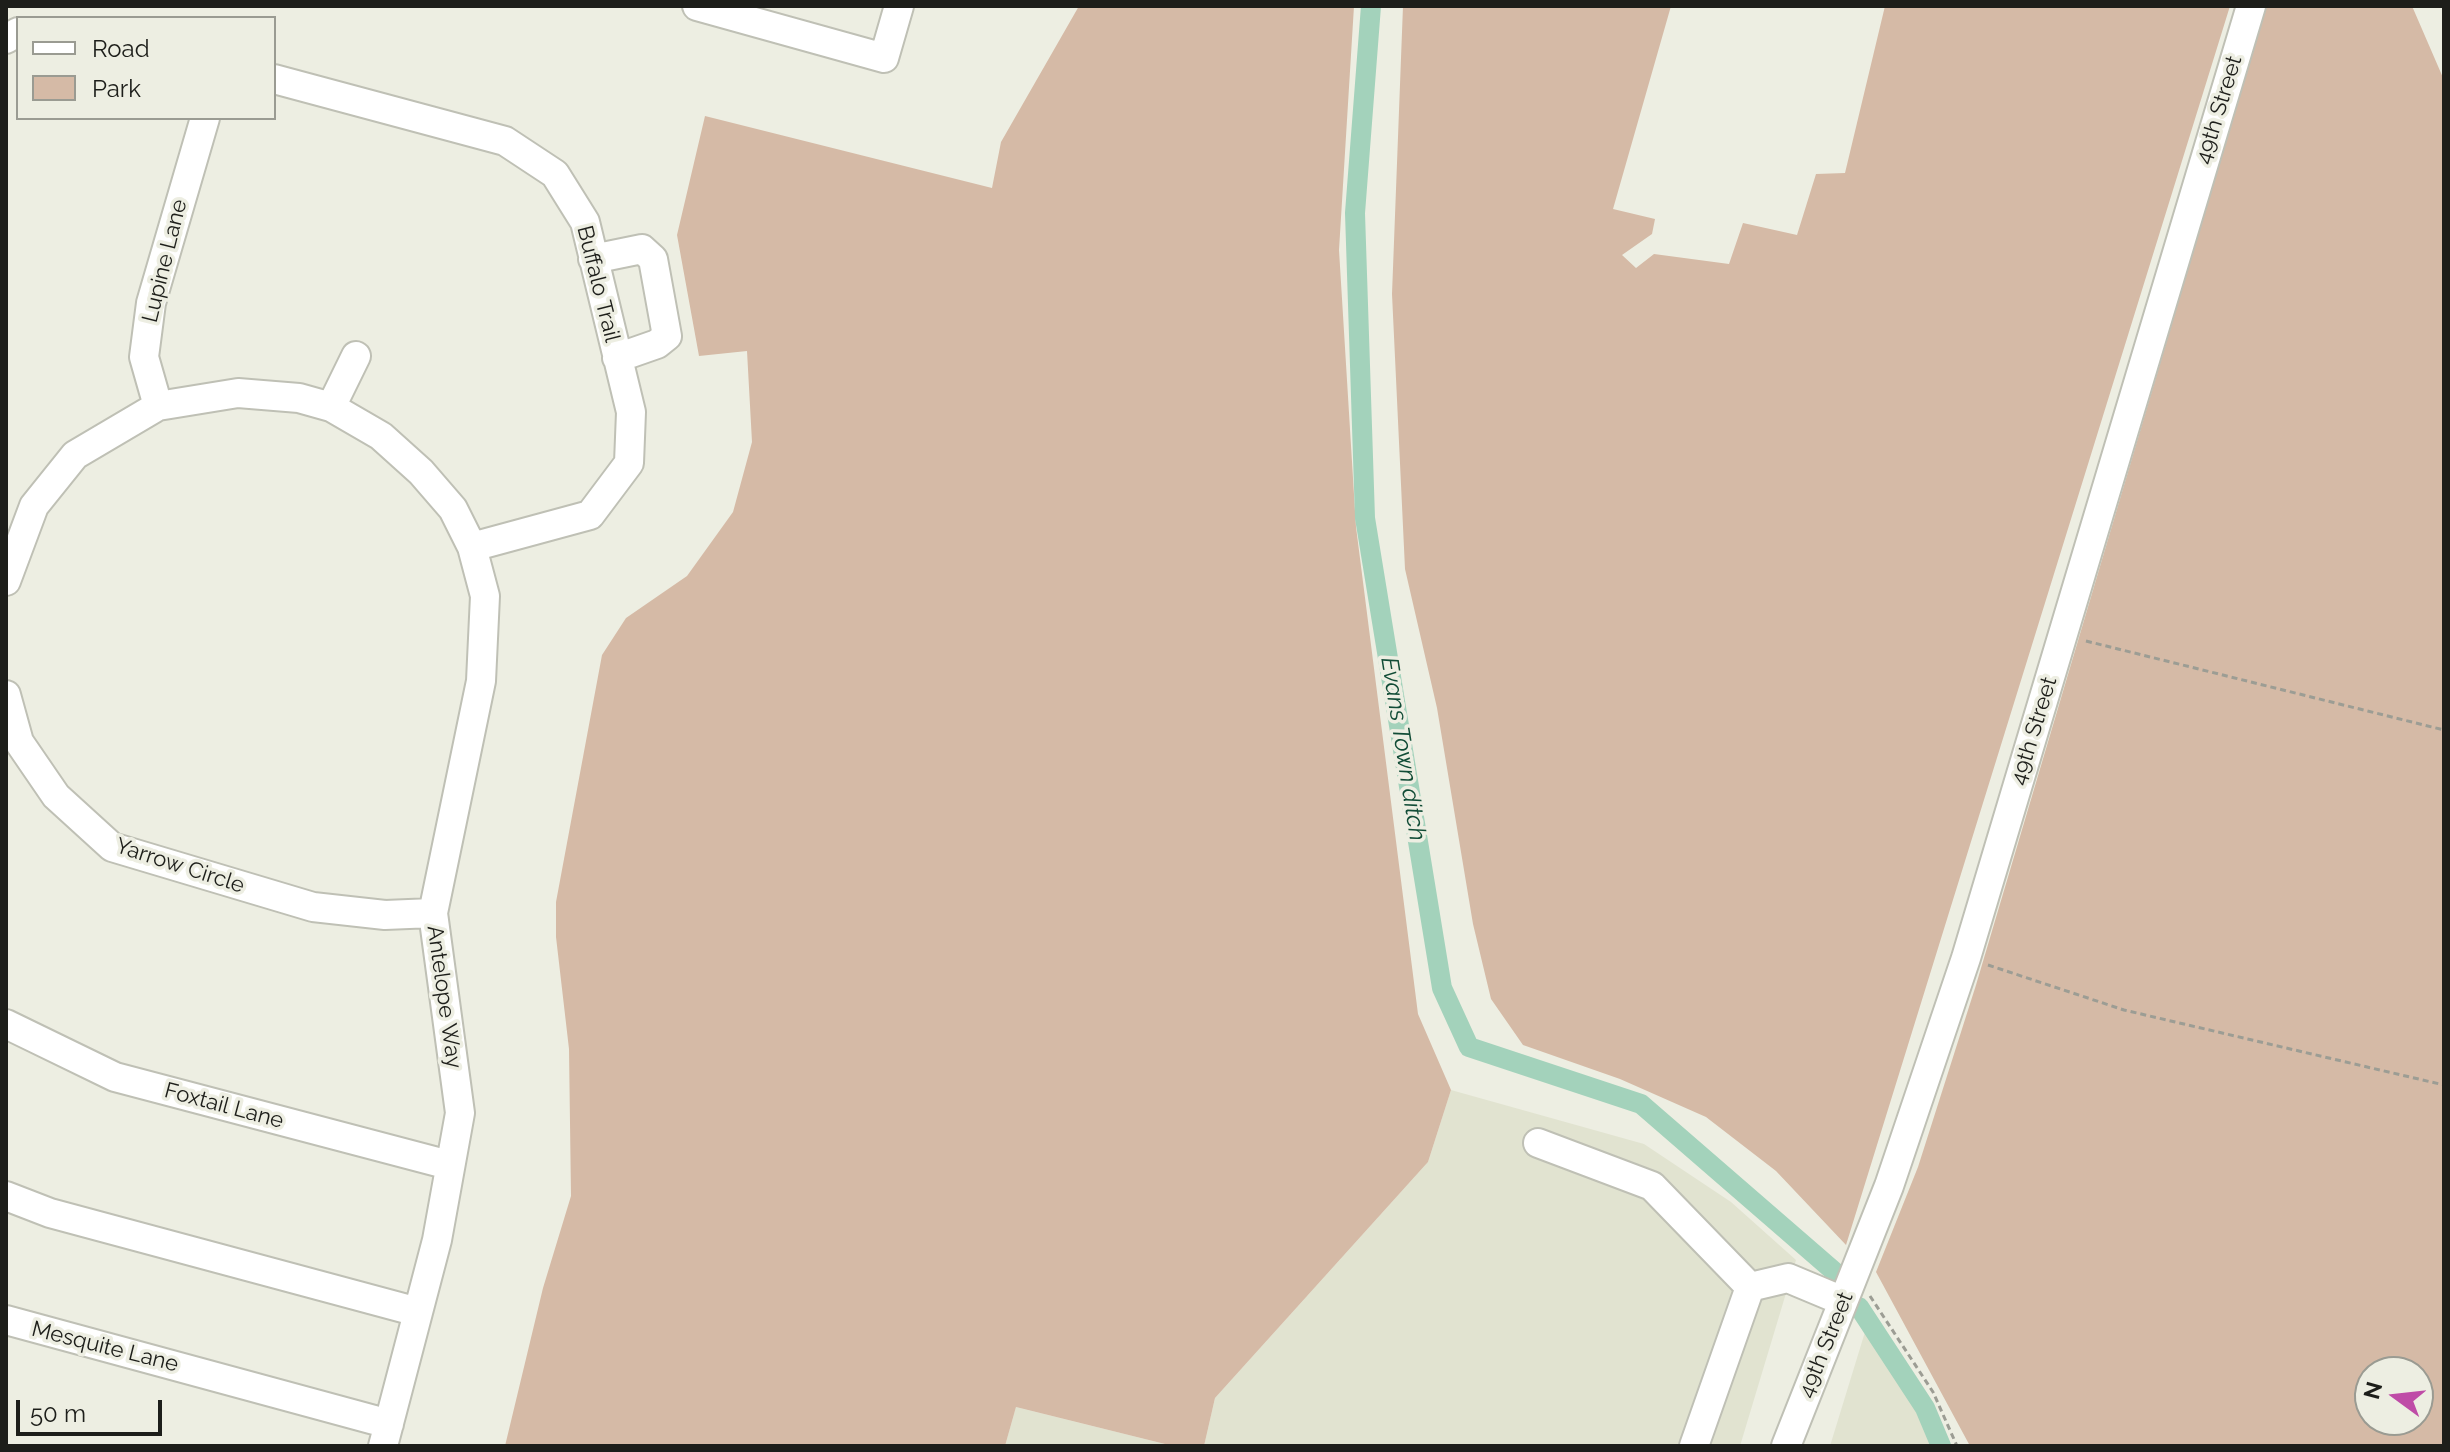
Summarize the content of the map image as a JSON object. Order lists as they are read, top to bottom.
{
  "streets": {
    "street": [
      "49th Street",
      "Lupine Lane",
      "Buffalo Trail",
      "Yarrow Circle",
      "Antelope Way",
      "Foxtail Lane",
      "Mesquite Lane"
    ]
  },
  "crossings": [
    ["Buffalo Trail", "Antelope Way"],
    ["Yarrow Circle", "Antelope Way"],
    ["Antelope Way", "Foxtail Lane"],
    ["Antelope Way", "Mesquite Lane"]
  ],
  "water": ["Evans Town ditch"],
  "legend": ["Road", "Park"],
  "scale_bar": "50 m",
  "north": "left"
}
